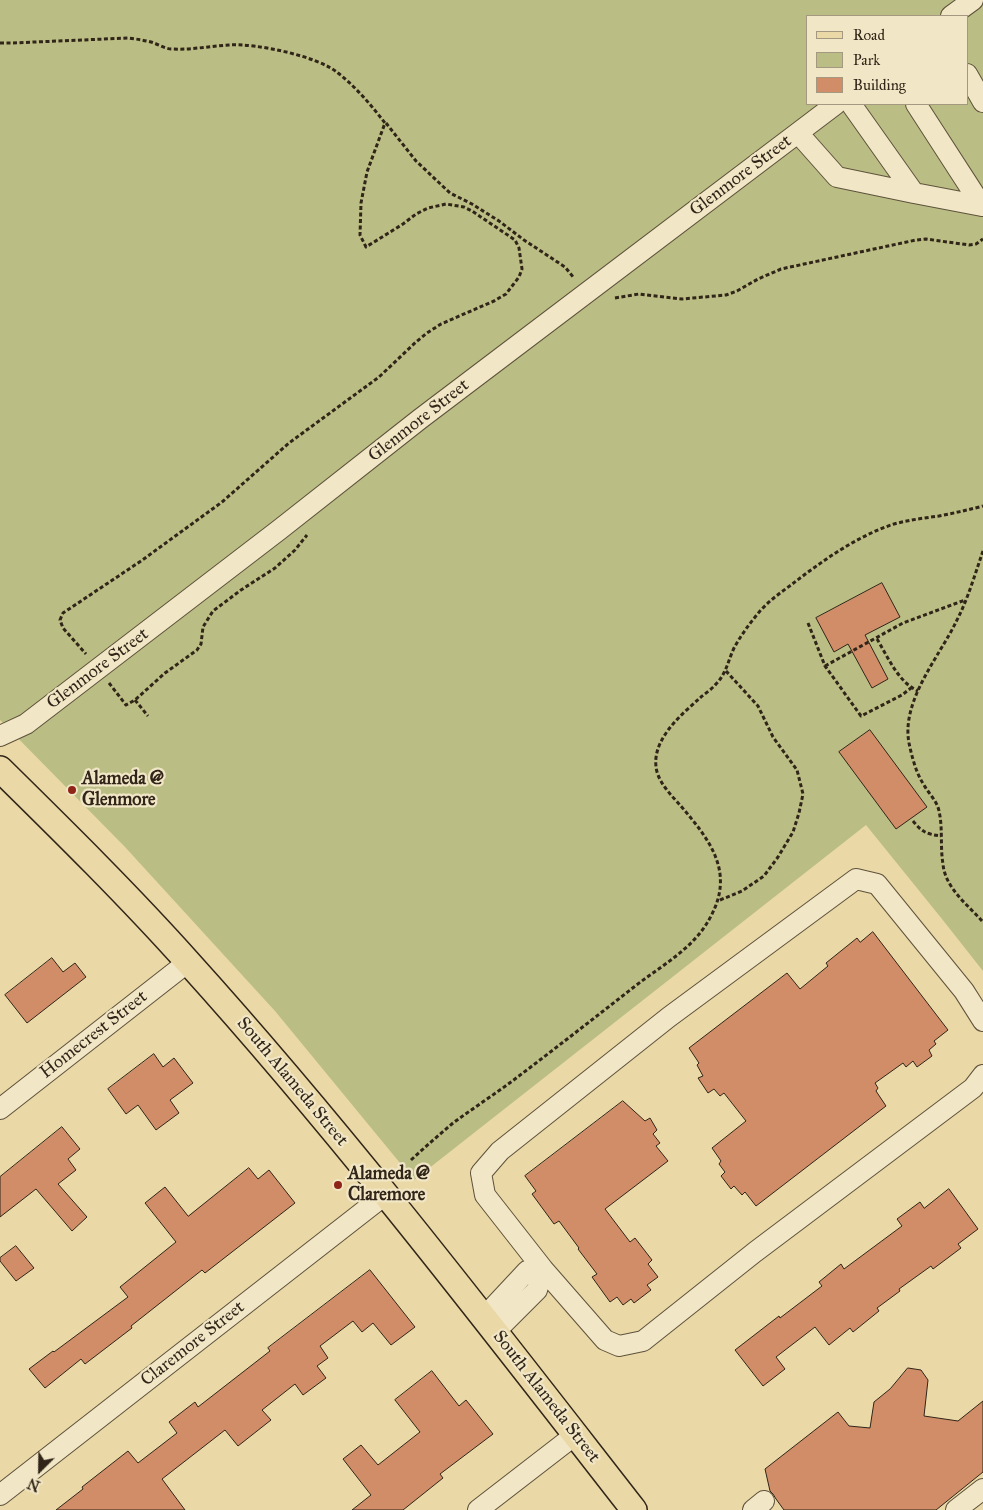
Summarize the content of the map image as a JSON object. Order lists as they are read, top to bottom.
{
  "streets": {
    "main road": ["South Alameda Street"],
    "street": ["Glenmore Street", "Homecrest Street", "Claremore Street"]
  },
  "crossings": [
    ["Homecrest Street", "South Alameda Street"],
    ["South Alameda Street", "Claremore Street"]
  ],
  "places": ["Alameda @ Glenmore", "Alameda @ Claremore"],
  "legend": ["Road", "Park", "Building"],
  "north": "bottom left"
}
